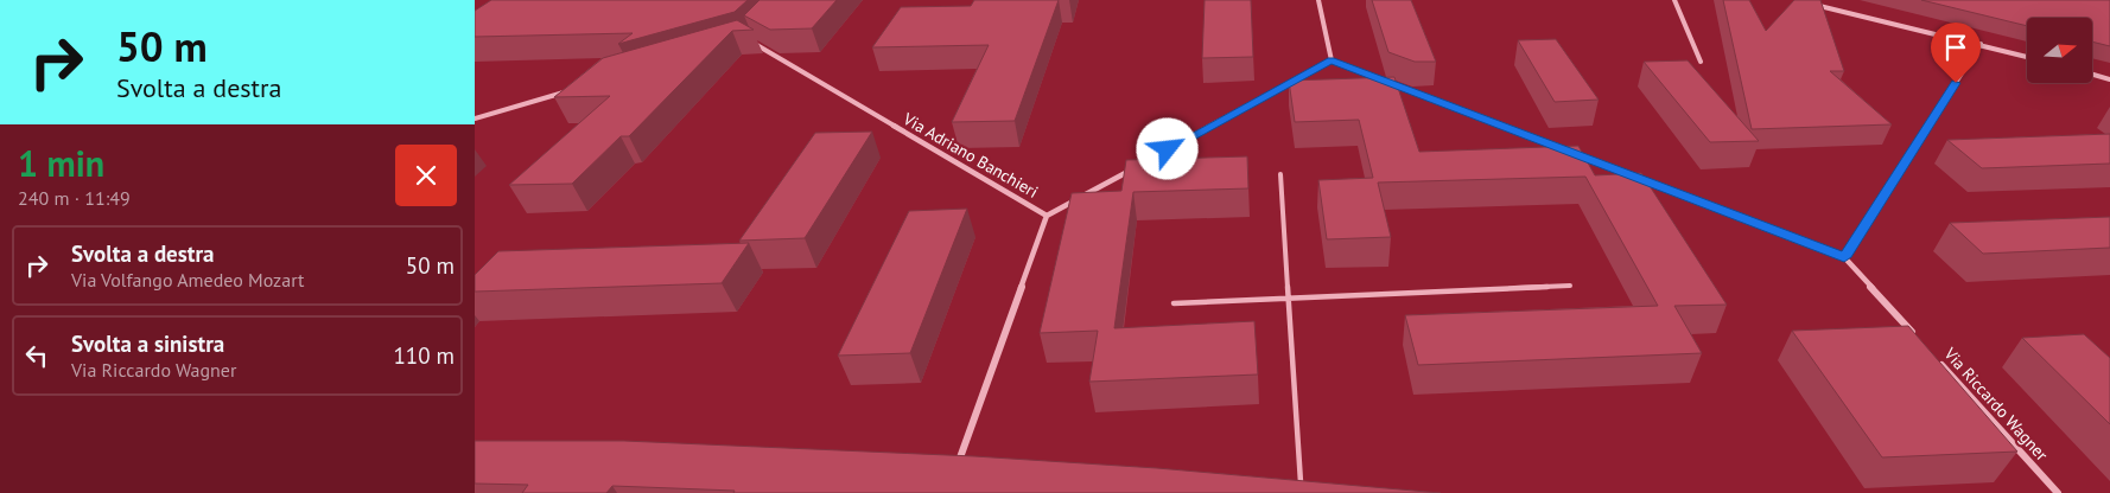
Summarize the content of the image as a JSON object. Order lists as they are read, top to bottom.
{
  "streets": {
    "street": ["Via Adriano Banchieri", "Via Riccardo Wagner"]
  },
  "north": "right",
  "page": {
    "turn": ["50 m", "Svolta a destra"],
    "heading": ["1 min", "240 m · 11:49"],
    "list": [
      {
        "name": "Svolta a destra",
        "note": "Via Volfango Amedeo Mozart",
        "value": "50 m"
      },
      {
        "name": "Svolta a sinistra",
        "note": "Via Riccardo Wagner",
        "value": "110 m"
      }
    ]
  }
}
